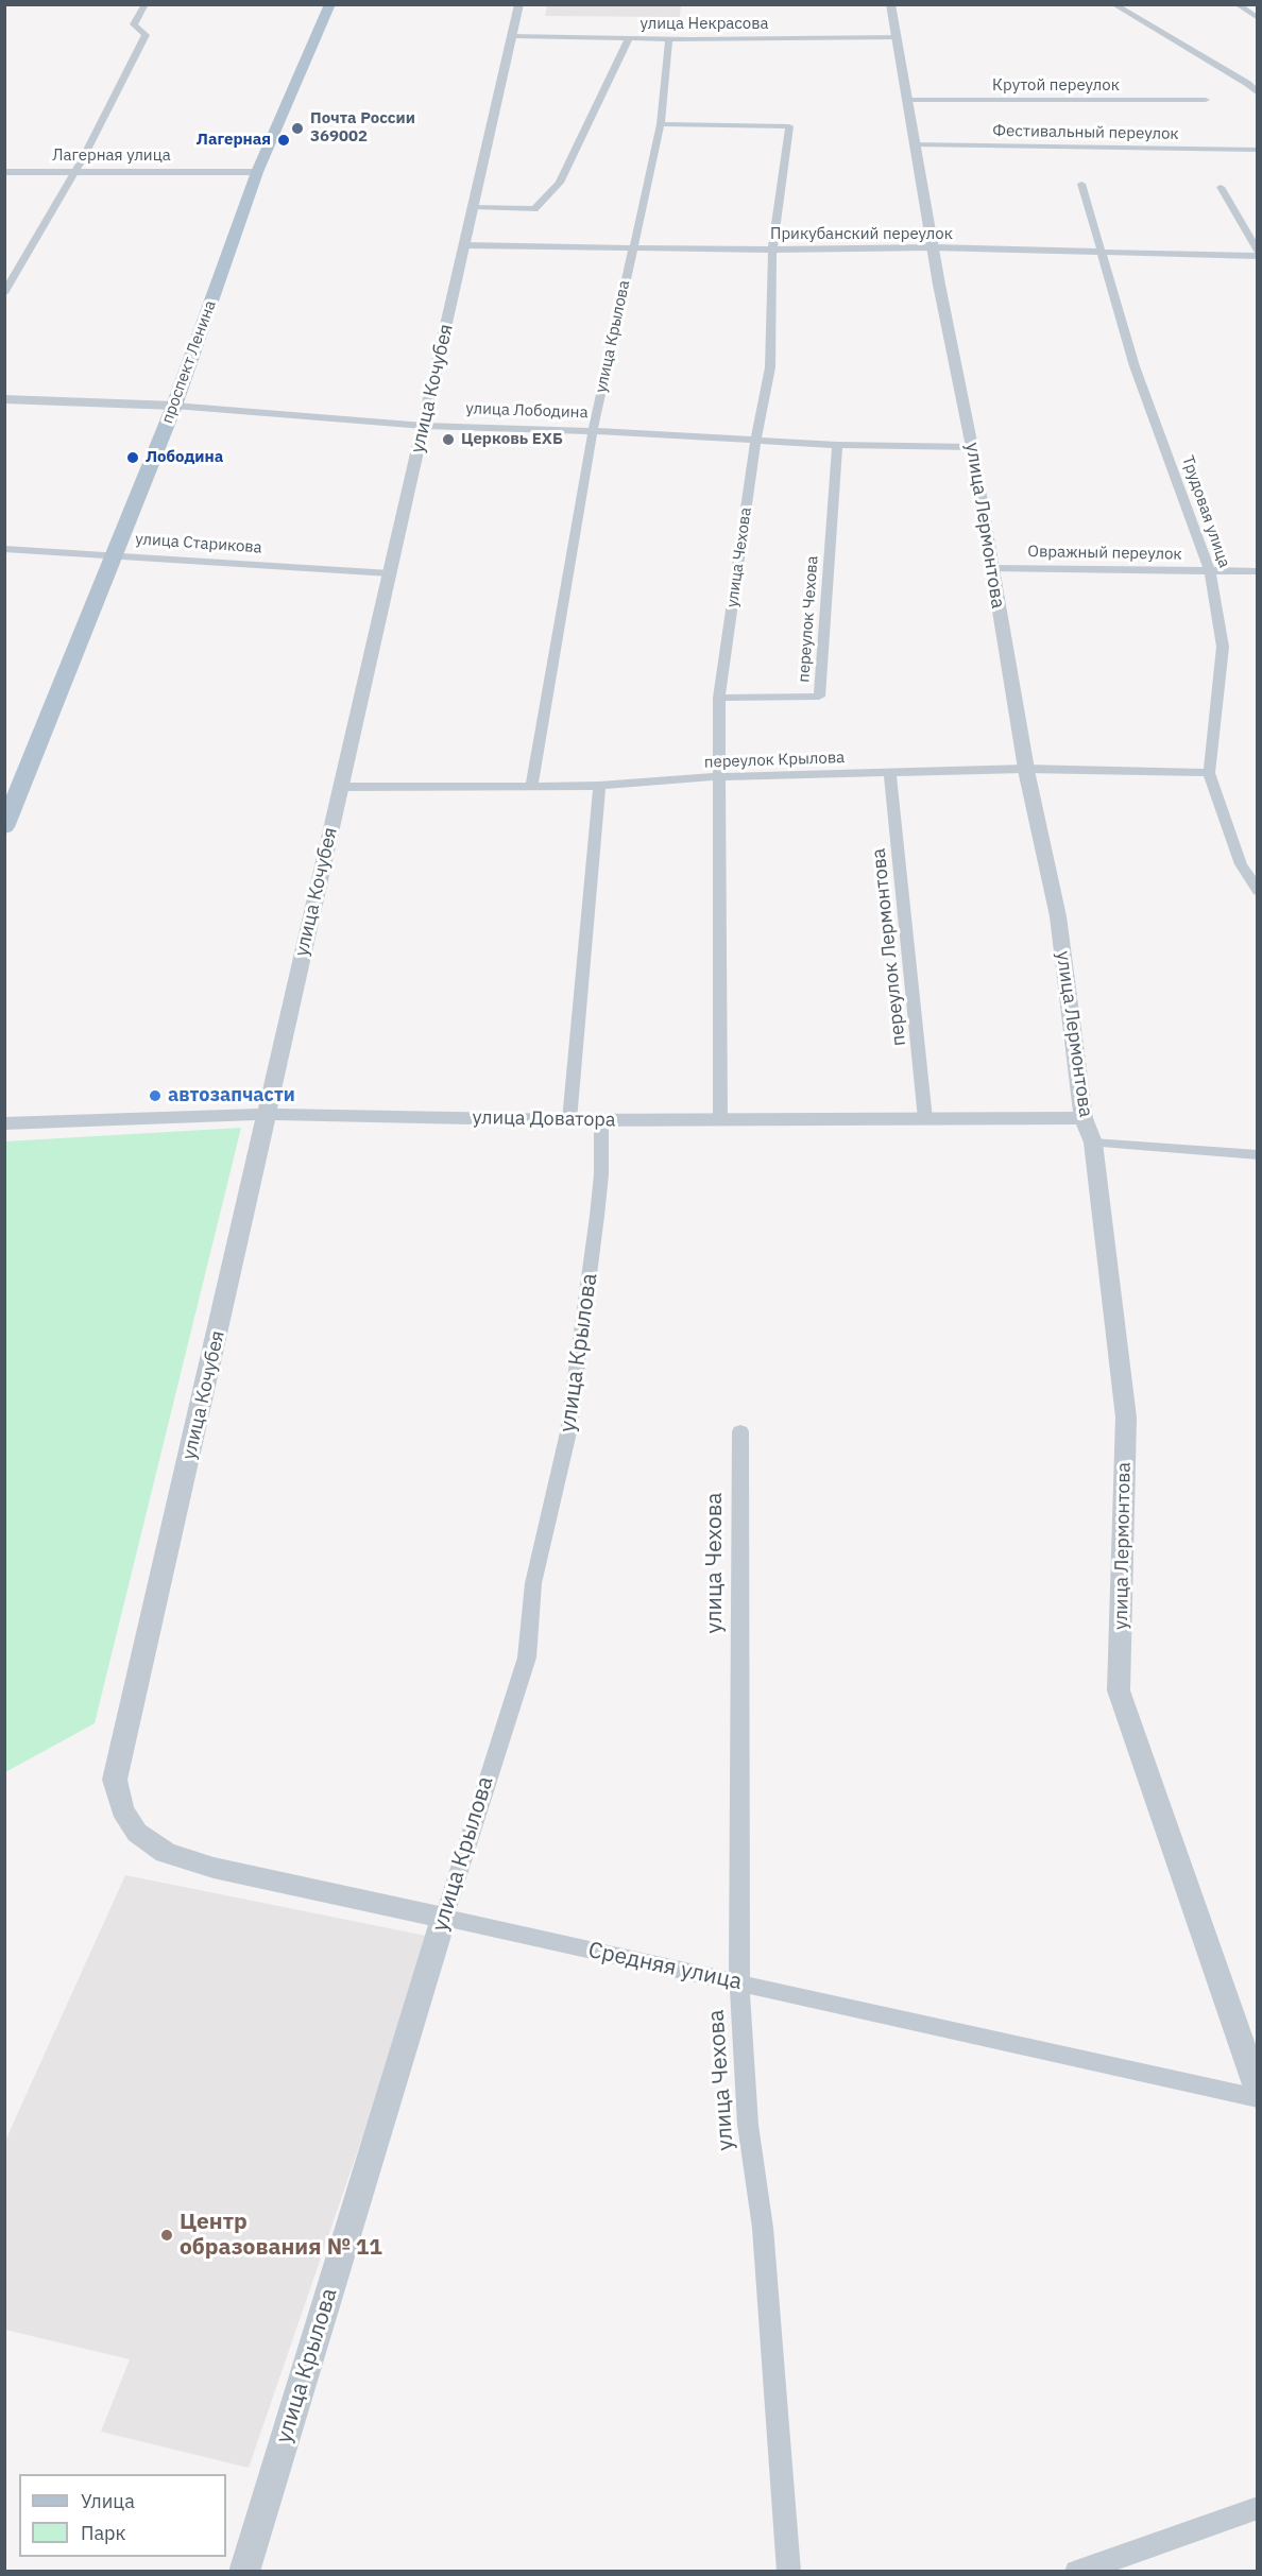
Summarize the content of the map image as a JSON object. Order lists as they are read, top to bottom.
{
  "streets": {
    "main road": ["проспект Ленина"],
    "street": [
      "улица Некрасова",
      "Крутой переулок",
      "Фестивальный переулок",
      "Лагерная улица",
      "Прикубанский переулок",
      "улица Крылова",
      "улица Кочубея",
      "улица Лободина",
      "Трудовая улица",
      "улица Лермонтова",
      "улица Старикова",
      "Овражный переулок",
      "улица Чехова",
      "переулок Чехова",
      "переулок Крылова",
      "переулок Лермонтова",
      "улица Доватора",
      "Средняя улица"
    ]
  },
  "crossings": [
    ["улица Некрасова", "улица Крылова"],
    ["улица Некрасова", "улица Кочубея"],
    ["улица Некрасова", "улица Лермонтова"],
    ["Крутой переулок", "улица Лермонтова"],
    ["Фестивальный переулок", "улица Лермонтова"],
    ["Лагерная улица", "проспект Ленина"],
    ["Прикубанский переулок", "улица Крылова"],
    ["Прикубанский переулок", "улица Кочубея"],
    ["Прикубанский переулок", "Трудовая улица"],
    ["Прикубанский переулок", "улица Лермонтова"],
    ["Прикубанский переулок", "улица Чехова"],
    ["улица Крылова", "улица Лободина"],
    ["улица Крылова", "улица Чехова"],
    ["улица Крылова", "переулок Крылова"],
    ["улица Крылова", "улица Доватора"],
    ["улица Крылова", "Средняя улица"],
    ["проспект Ленина", "улица Лободина"],
    ["проспект Ленина", "улица Старикова"],
    ["улица Кочубея", "улица Лободина"],
    ["улица Кочубея", "улица Старикова"],
    ["улица Кочубея", "переулок Крылова"],
    ["улица Кочубея", "улица Доватора"],
    ["улица Кочубея", "Средняя улица"],
    ["улица Лободина", "улица Лермонтова"],
    ["улица Лободина", "улица Чехова"],
    ["улица Лободина", "переулок Чехова"],
    ["Трудовая улица", "Овражный переулок"],
    ["Трудовая улица", "переулок Крылова"],
    ["улица Лермонтова", "Овражный переулок"],
    ["улица Лермонтова", "переулок Крылова"],
    ["улица Лермонтова", "улица Доватора"],
    ["улица Чехова", "переулок Чехова"],
    ["улица Чехова", "переулок Крылова"],
    ["улица Чехова", "улица Доватора"],
    ["улица Чехова", "Средняя улица"],
    ["переулок Крылова", "переулок Лермонтова"],
    ["переулок Лермонтова", "улица Доватора"]
  ],
  "places": [
    "Почта России 369002",
    "Лагерная",
    "Церковь ЕХБ",
    "Лободина",
    "автозапчасти",
    "Центр образования № 11"
  ],
  "legend": ["Улица", "Парк"]
}
